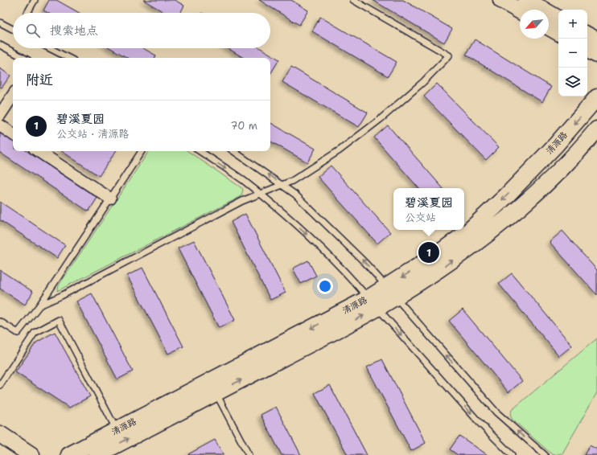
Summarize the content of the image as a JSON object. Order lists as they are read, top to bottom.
{
  "streets": {
    "street": ["清源路"]
  },
  "north": "bottom left",
  "page": {
    "map_buttons": ["+", "−"],
    "search": "搜索地点",
    "heading": "附近",
    "list": [
      {
        "mark": "1",
        "name": "碧溪夏园",
        "note": "公交站 · 清源路",
        "value": "70 m"
      }
    ],
    "popup": ["碧溪夏园", "公交站"],
    "pins": "1"
  }
}
